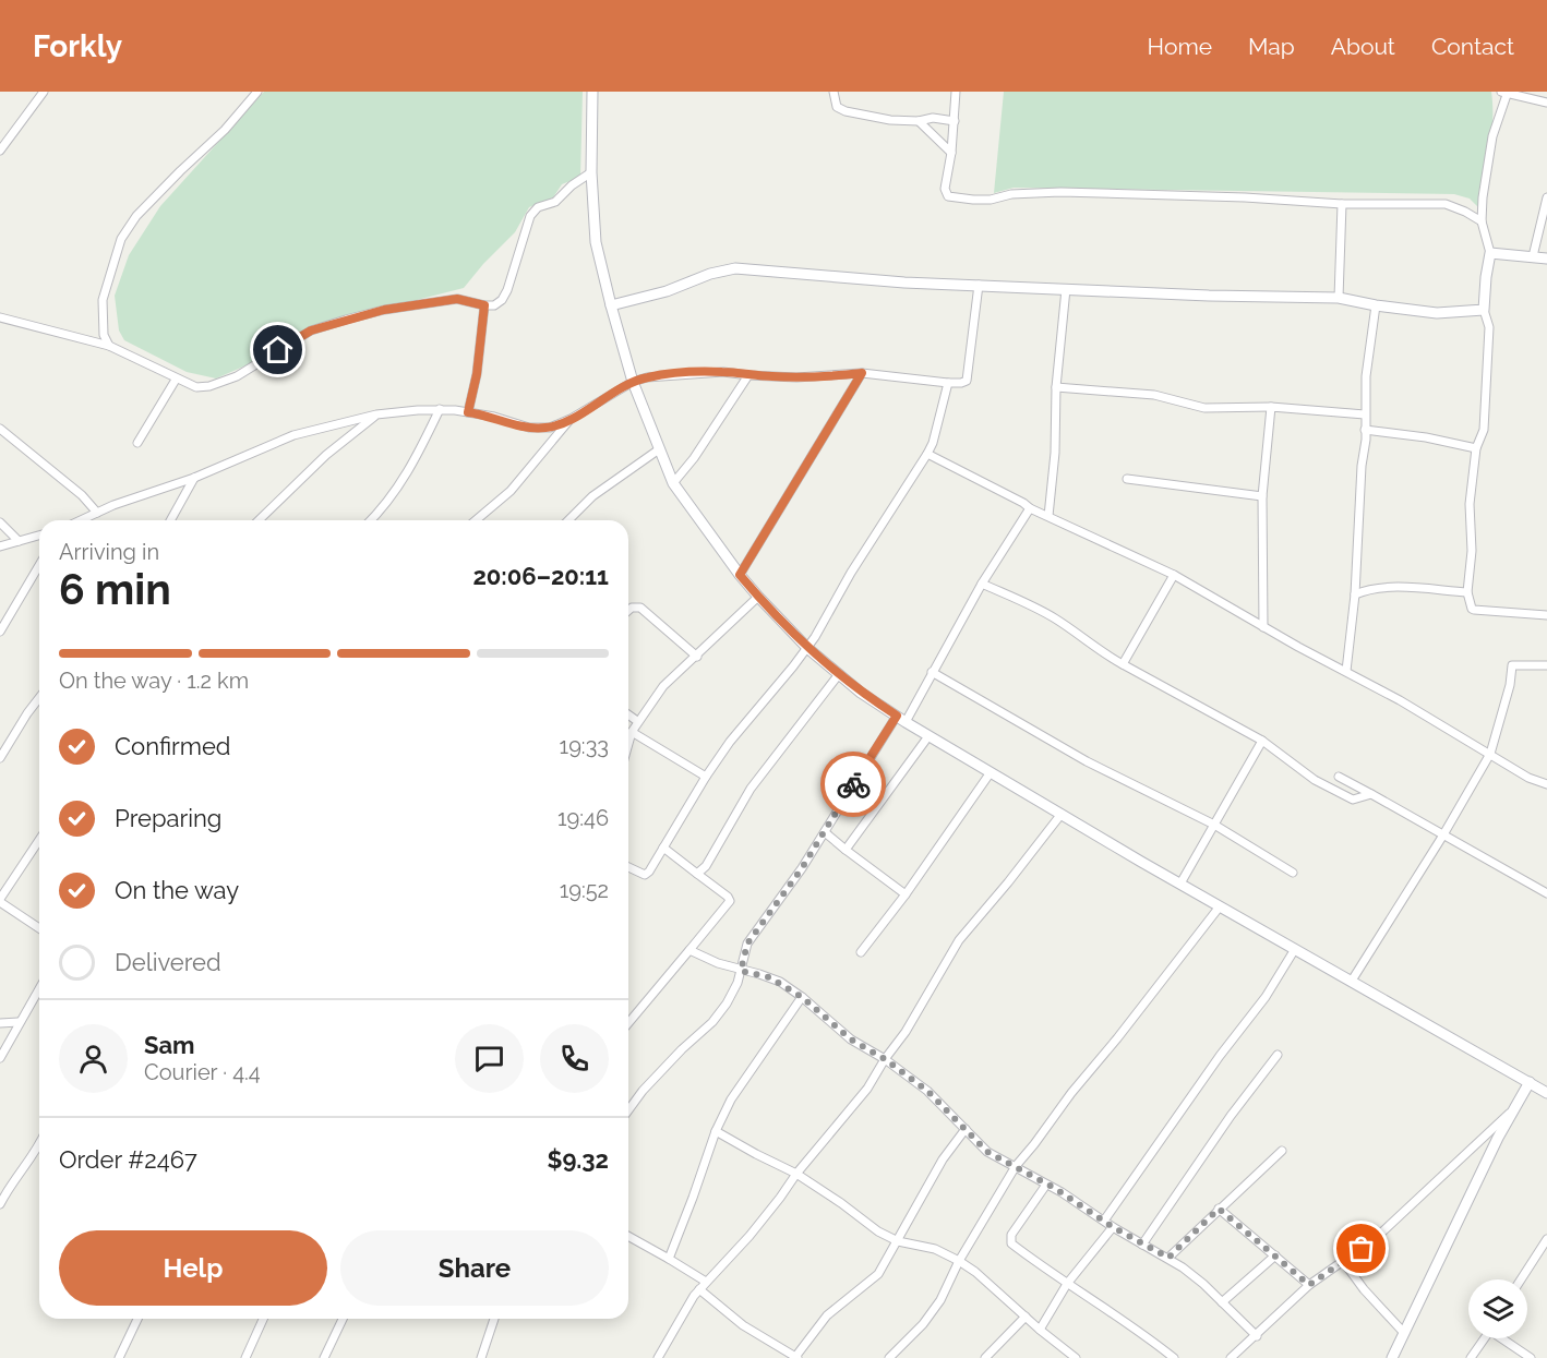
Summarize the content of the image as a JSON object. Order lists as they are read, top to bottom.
{
  "page": {
    "header": "Forkly",
    "nav": [
      "Home",
      "Map",
      "About",
      "Contact"
    ],
    "heading": ["6 min", "Arriving in", "20:06–20:11"],
    "panel": [
      "Sam",
      "Courier · 4.4",
      "Order #2467",
      "$9.32"
    ],
    "bar": "On the way · 1.2 km",
    "list": [
      ["Confirmed", "19:33"],
      ["Preparing", "19:46"],
      ["On the way", "19:52"],
      "Delivered"
    ],
    "buttons": ["Help", "Share"]
  }
}
